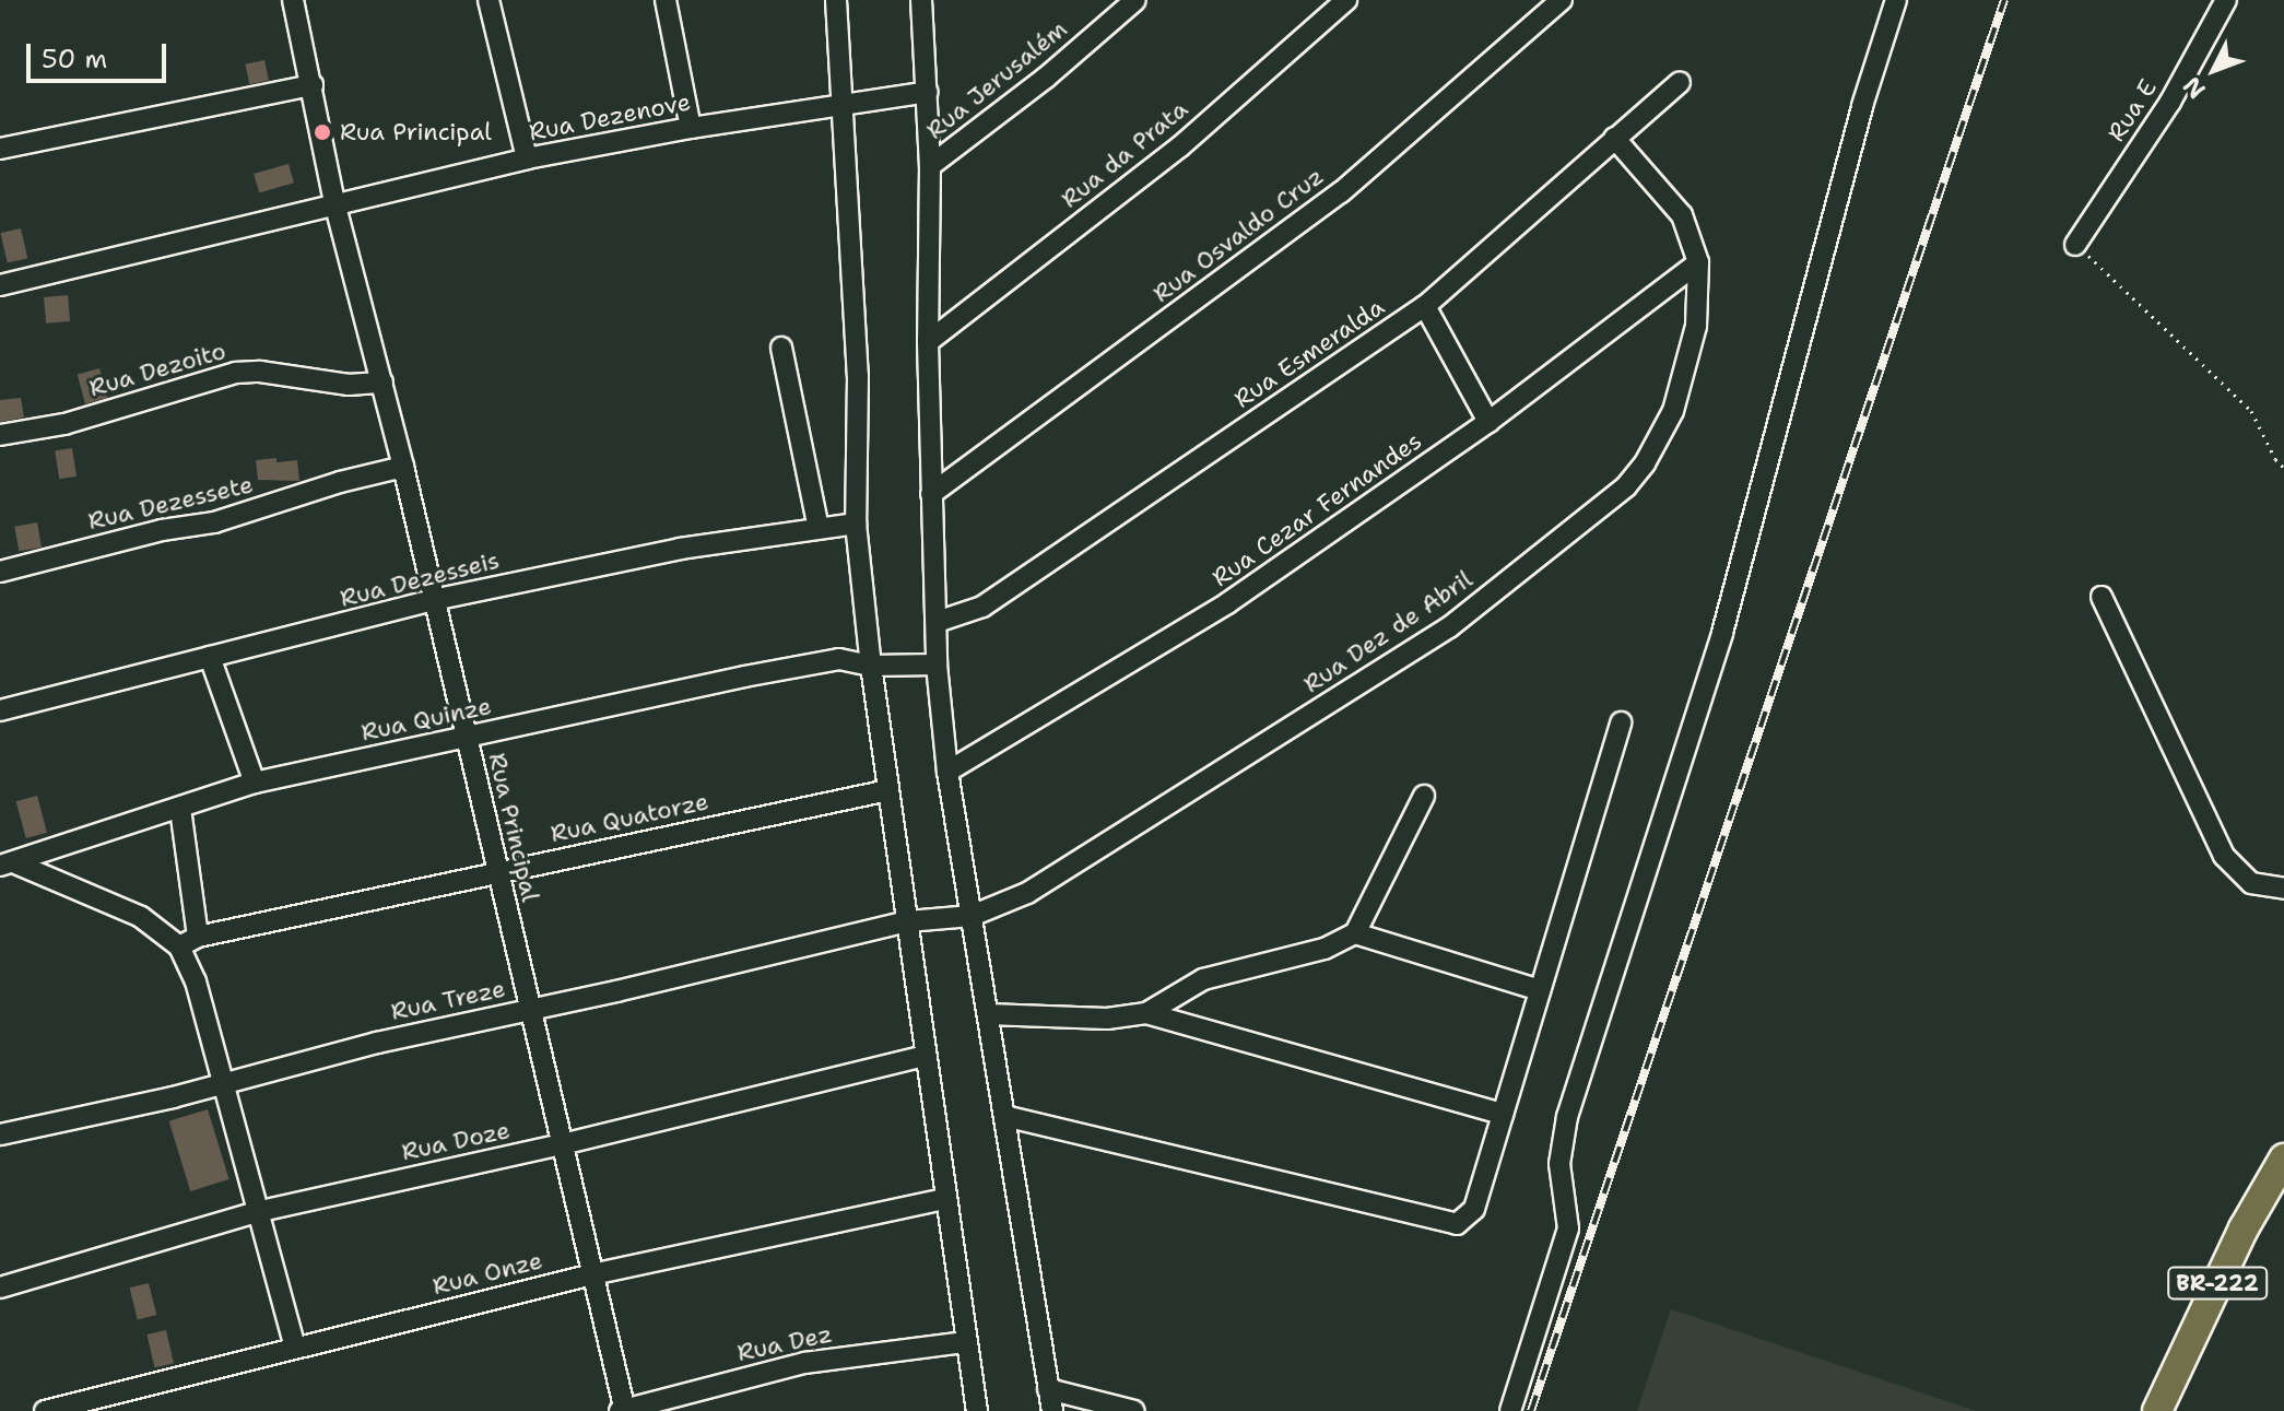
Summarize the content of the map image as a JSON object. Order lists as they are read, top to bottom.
{
  "streets": {
    "highway": ["BR-222"],
    "street": [
      "Rua Jerusalém",
      "Rua E",
      "Rua Dezenove",
      "Rua da Prata",
      "Rua Osvaldo Cruz",
      "Rua Esmeralda",
      "Rua Dezoito",
      "Rua Dezessete",
      "Rua Cezar Fernandes",
      "Rua Dezesseis",
      "Rua Dez de Abril",
      "Rua Quinze",
      "Rua Quatorze",
      "Rua Principal",
      "Rua Treze",
      "Rua Doze",
      "Rua Onze",
      "Rua Dez"
    ]
  },
  "crossings": [
    ["Rua Dezenove", "Rua Principal"],
    ["Rua Esmeralda", "Rua Dez de Abril"],
    ["Rua Dezoito", "Rua Principal"],
    ["Rua Dezessete", "Rua Principal"],
    ["Rua Cezar Fernandes", "Rua Dez de Abril"],
    ["Rua Dezesseis", "Rua Principal"],
    ["Rua Dez de Abril", "Rua Treze"],
    ["Rua Quinze", "Rua Principal"],
    ["Rua Quatorze", "Rua Principal"],
    ["Rua Principal", "Rua Treze"],
    ["Rua Principal", "Rua Doze"],
    ["Rua Principal", "Rua Onze"],
    ["Rua Principal", "Rua Dez"]
  ],
  "places": ["Rua Principal"],
  "scale_bar": "50 m",
  "north": "bottom left"
}
